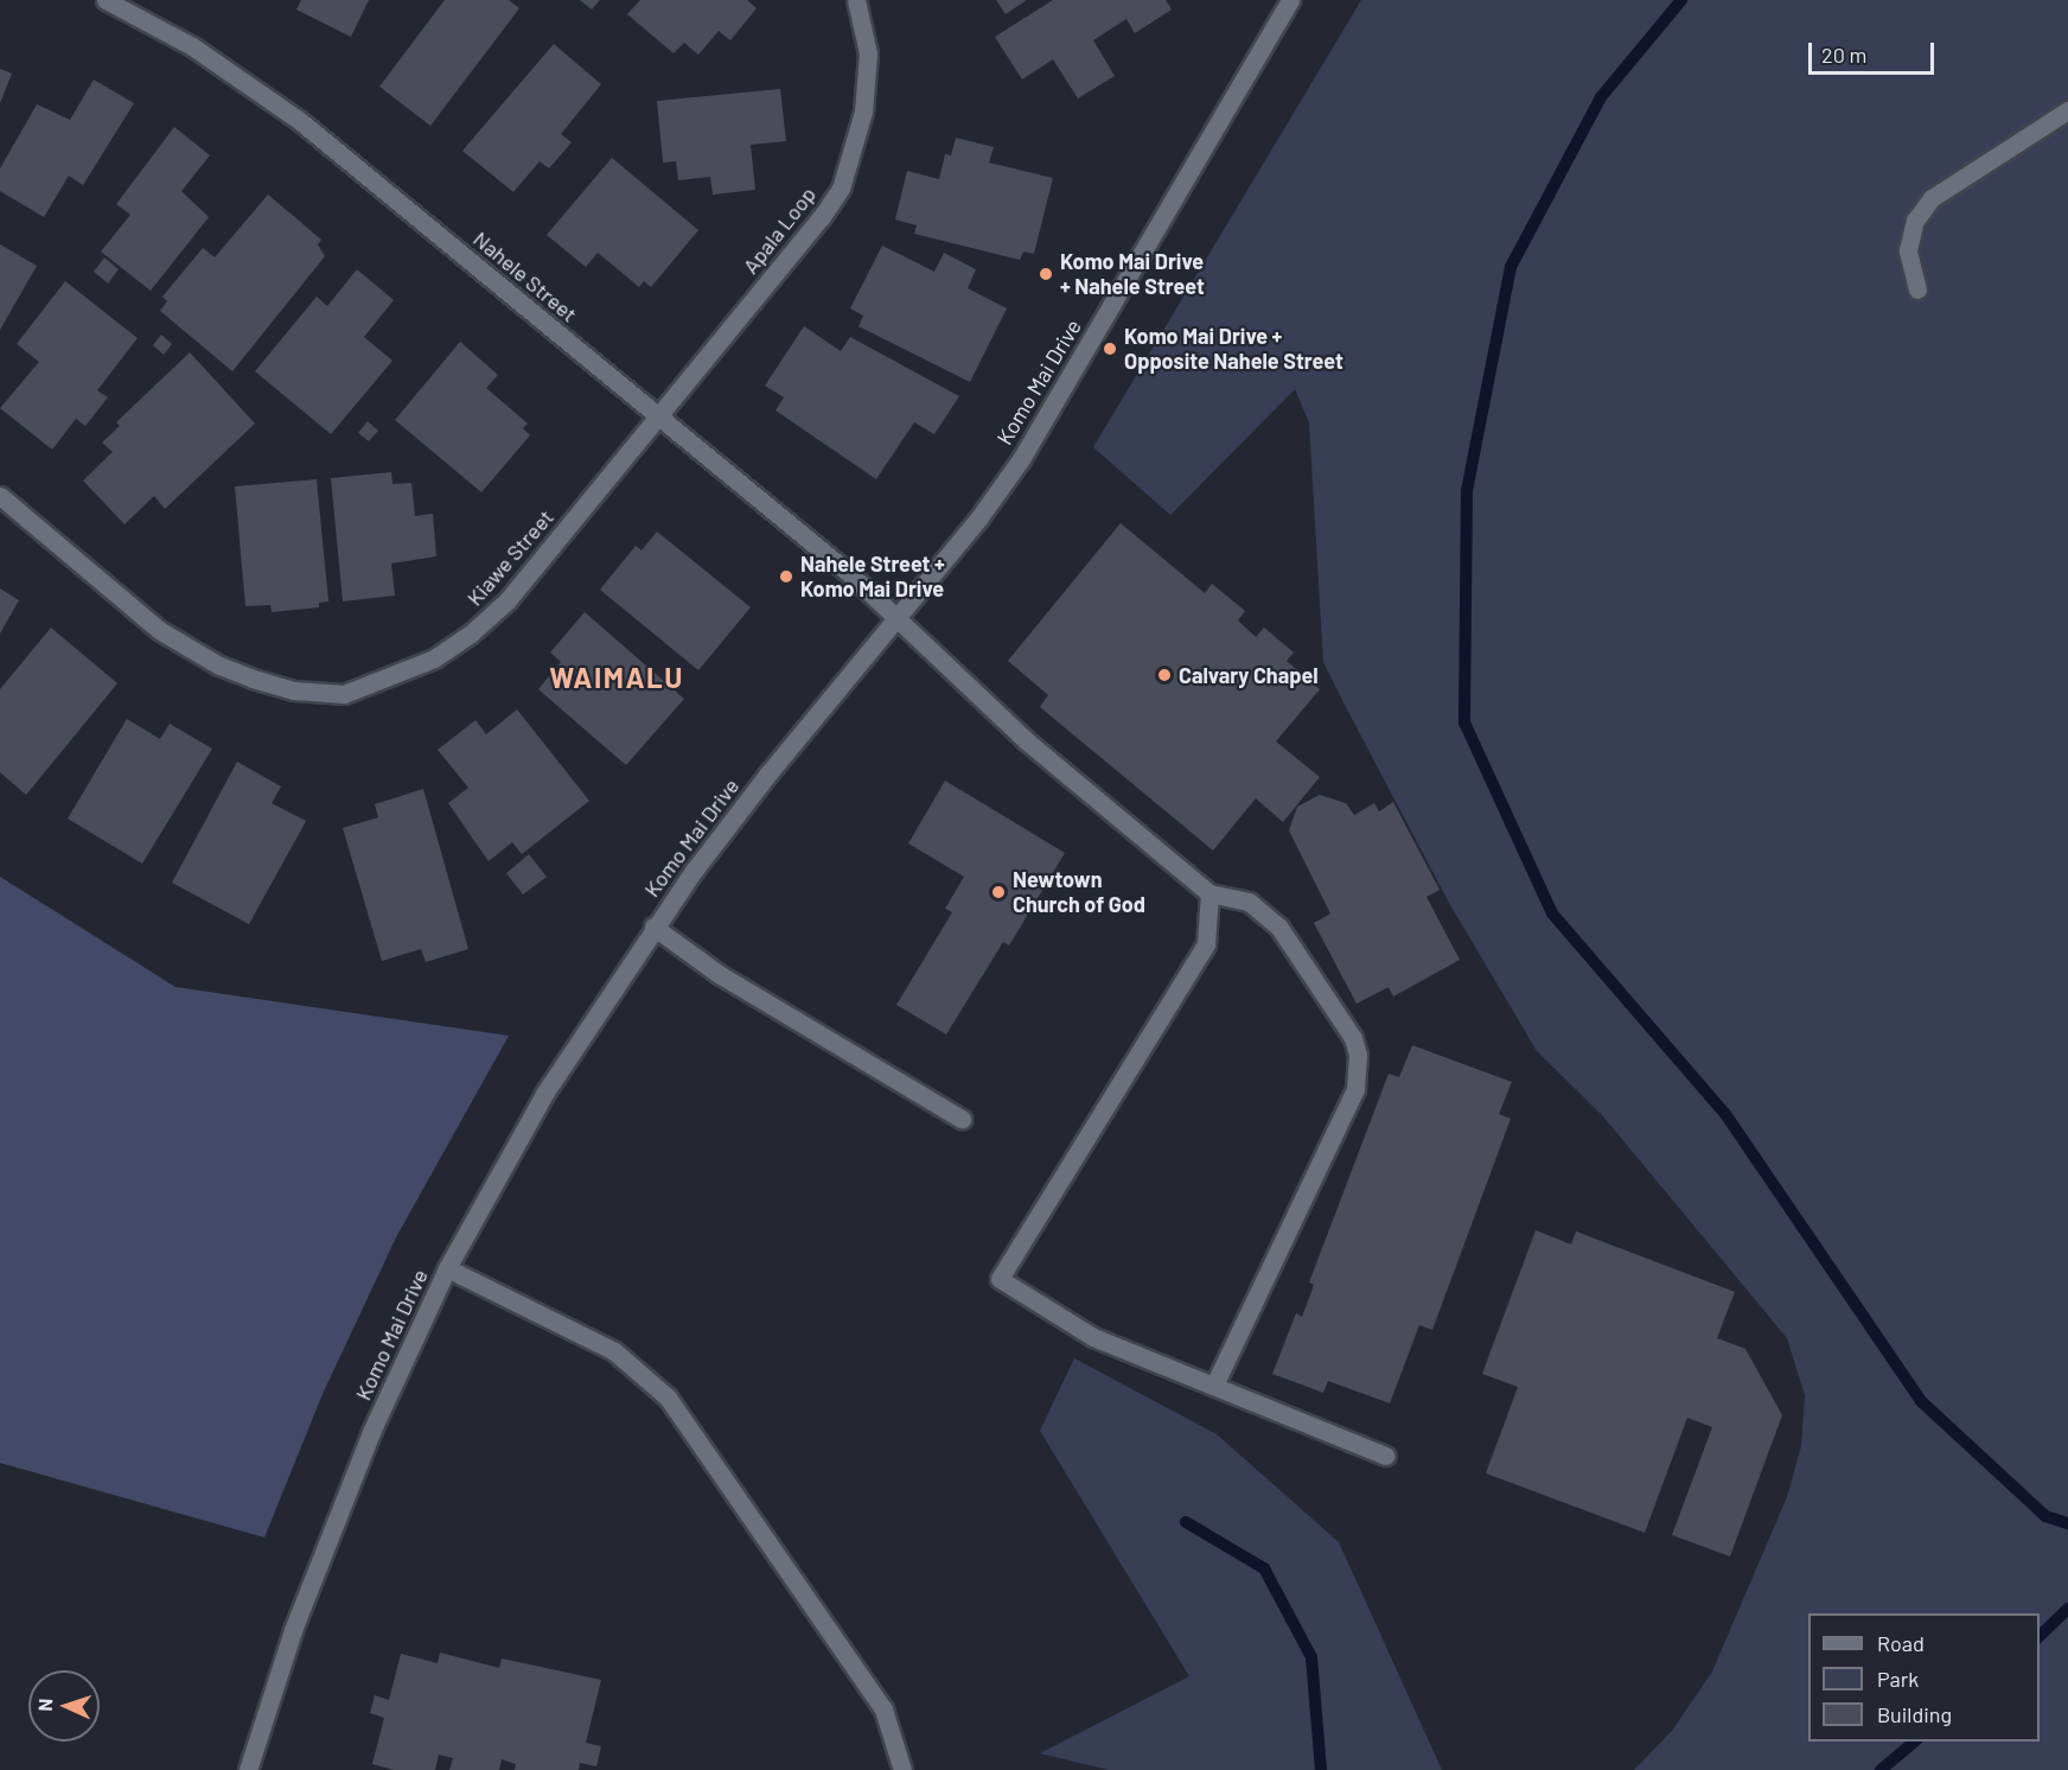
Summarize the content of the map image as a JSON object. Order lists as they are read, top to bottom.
{
  "streets": {
    "street": [
      "Apala Loop",
      "Nahele Street",
      "Komo Mai Drive",
      "Kiawe Street"
    ]
  },
  "crossings": [
    ["Apala Loop", "Nahele Street"],
    ["Apala Loop", "Kiawe Street"],
    ["Nahele Street", "Komo Mai Drive"],
    ["Nahele Street", "Kiawe Street"]
  ],
  "districts": ["WAIMALU"],
  "places": [
    "Komo Mai Drive + Nahele Street",
    "Komo Mai Drive + Opposite Nahele Street",
    "Nahele Street + Komo Mai Drive",
    "Calvary Chapel",
    "Newtown Church of God"
  ],
  "legend": ["Road", "Park", "Building"],
  "scale_bar": "20 m",
  "north": "left"
}
